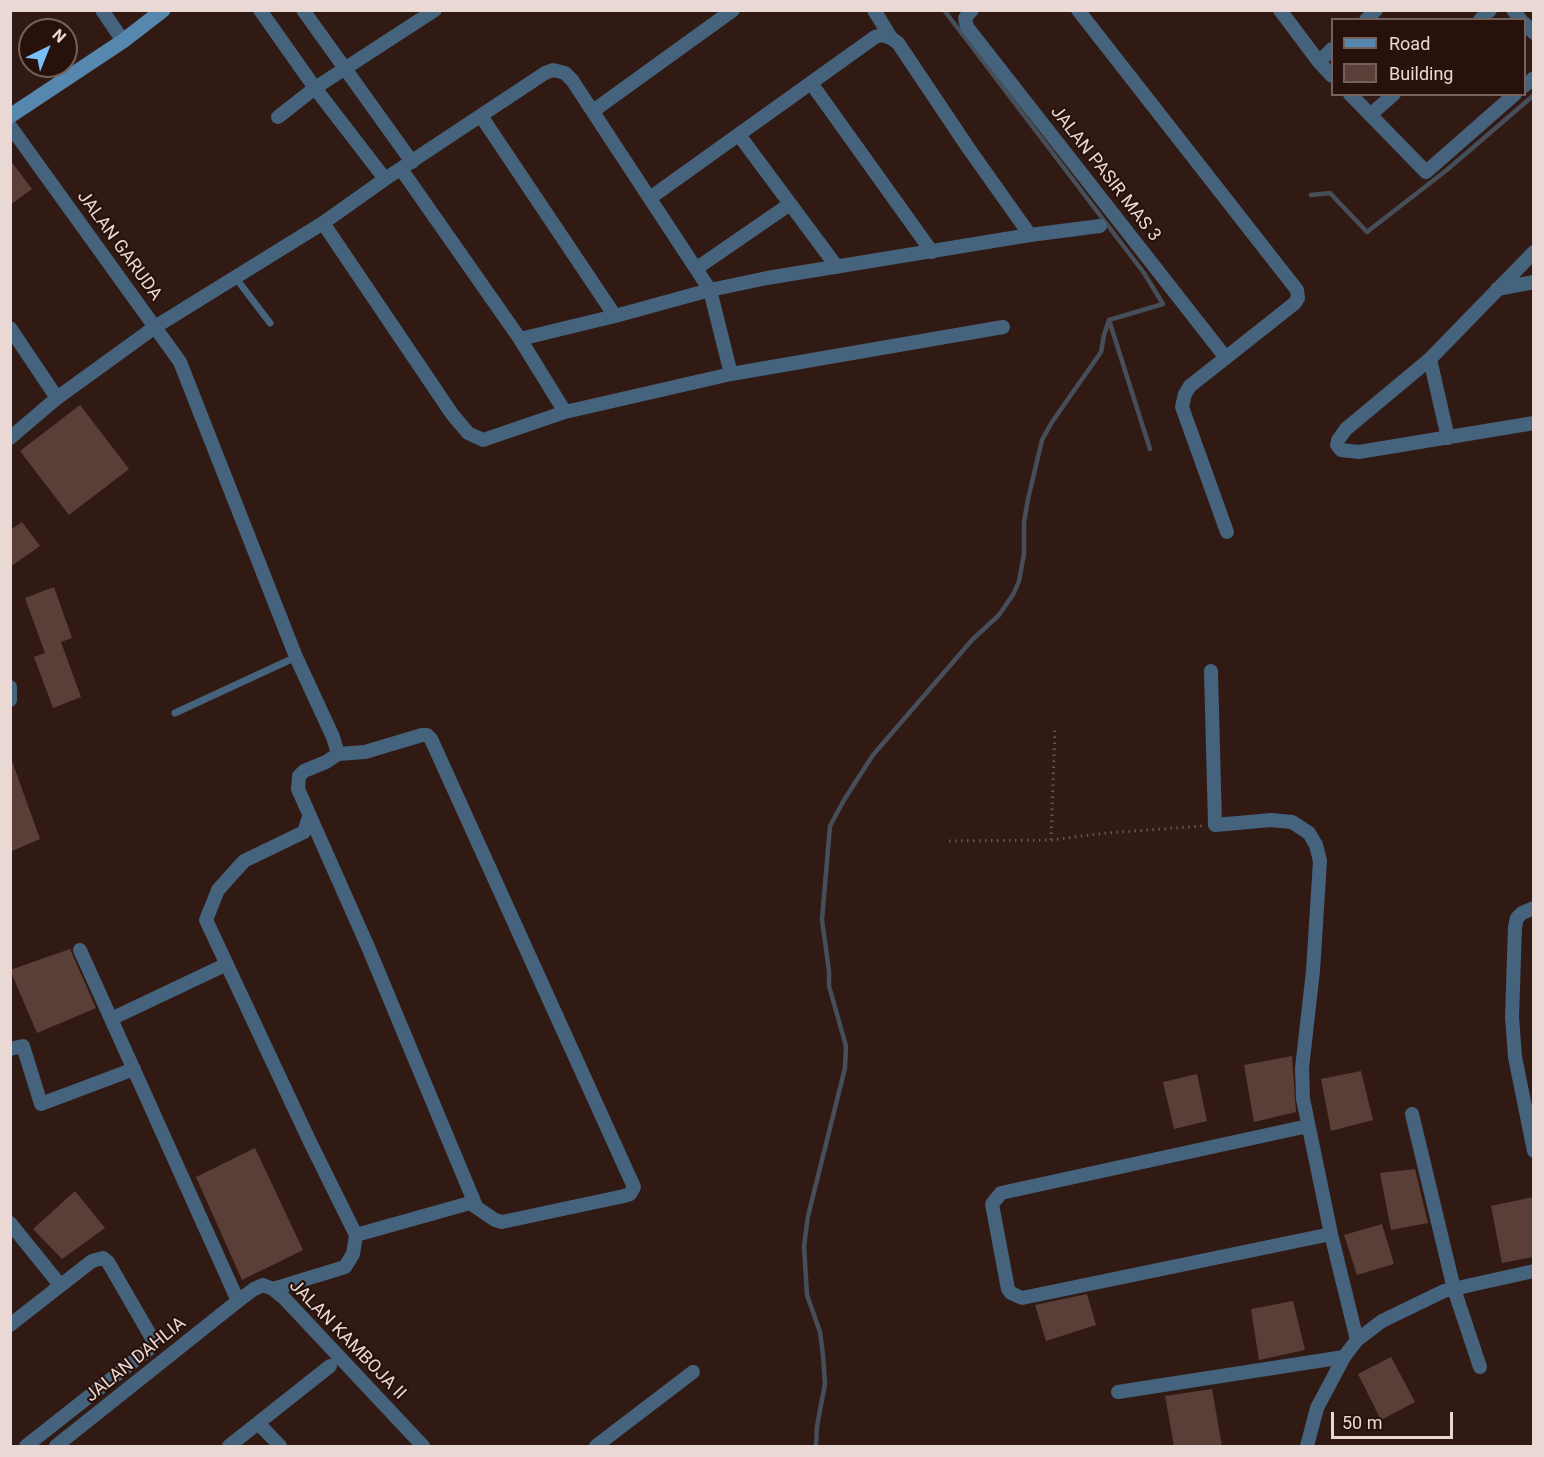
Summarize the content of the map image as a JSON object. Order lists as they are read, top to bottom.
{
  "streets": {
    "street": [
      "JALAN PASIR MAS 3",
      "JALAN GARUDA",
      "JALAN KAMBOJA II",
      "JALAN DAHLIA"
    ]
  },
  "crossings": [
    ["JALAN KAMBOJA II", "JALAN DAHLIA"]
  ],
  "legend": ["Road", "Building"],
  "scale_bar": "50 m",
  "north": "top right"
}
